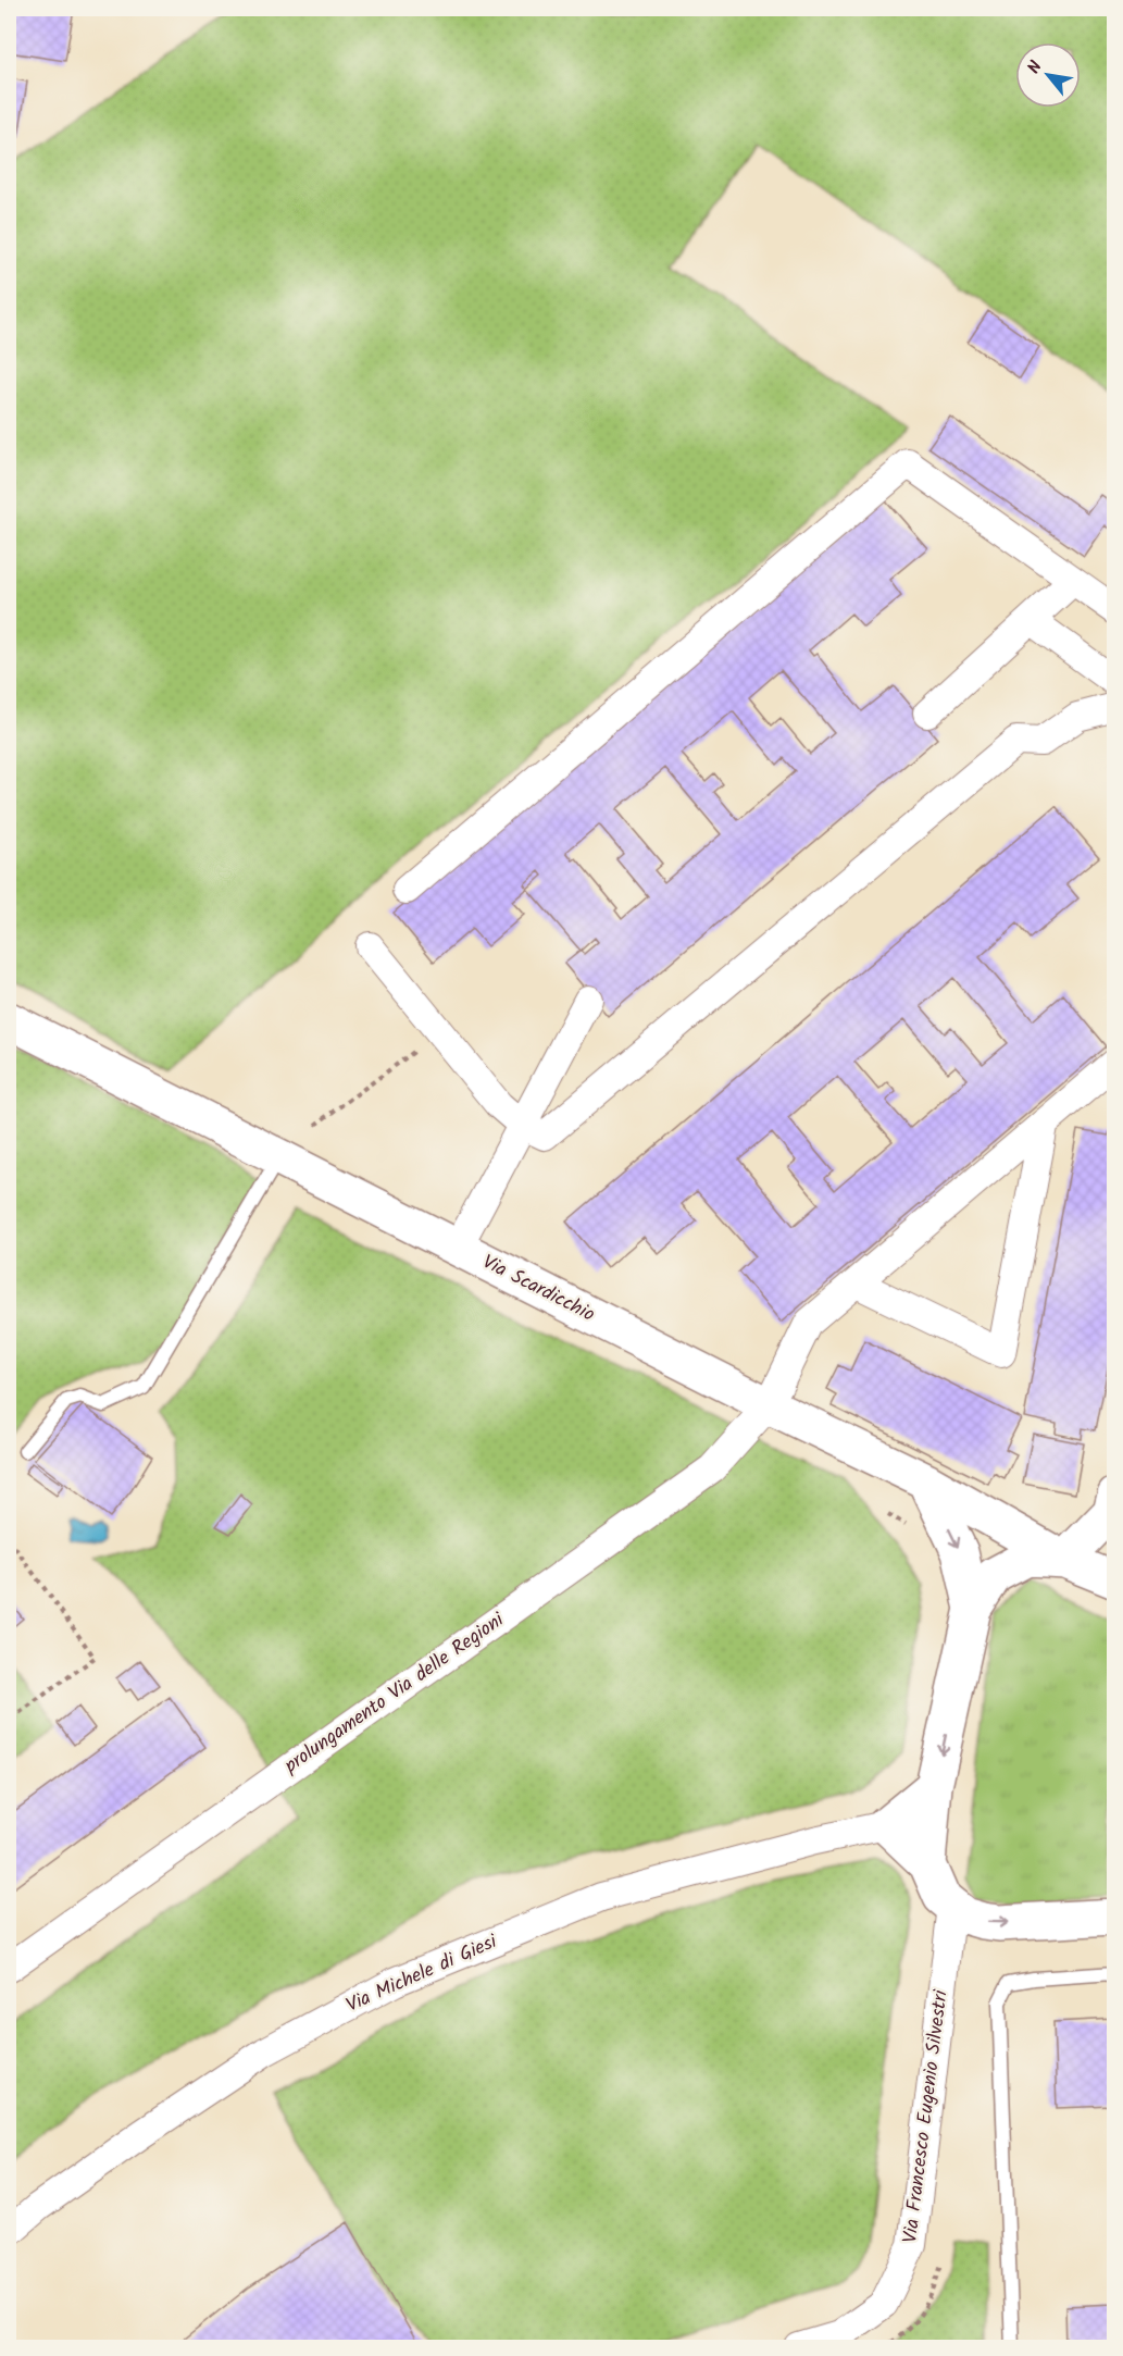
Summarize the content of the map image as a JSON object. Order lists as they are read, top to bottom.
{
  "streets": {
    "street": [
      "Via Scardicchio",
      "prolungamento Via delle Regioni",
      "Via Michele di Giesi",
      "Via Francesco Eugenio Silvestri"
    ]
  },
  "crossings": [
    ["Via Scardicchio", "prolungamento Via delle Regioni"]
  ],
  "north": "top left"
}
